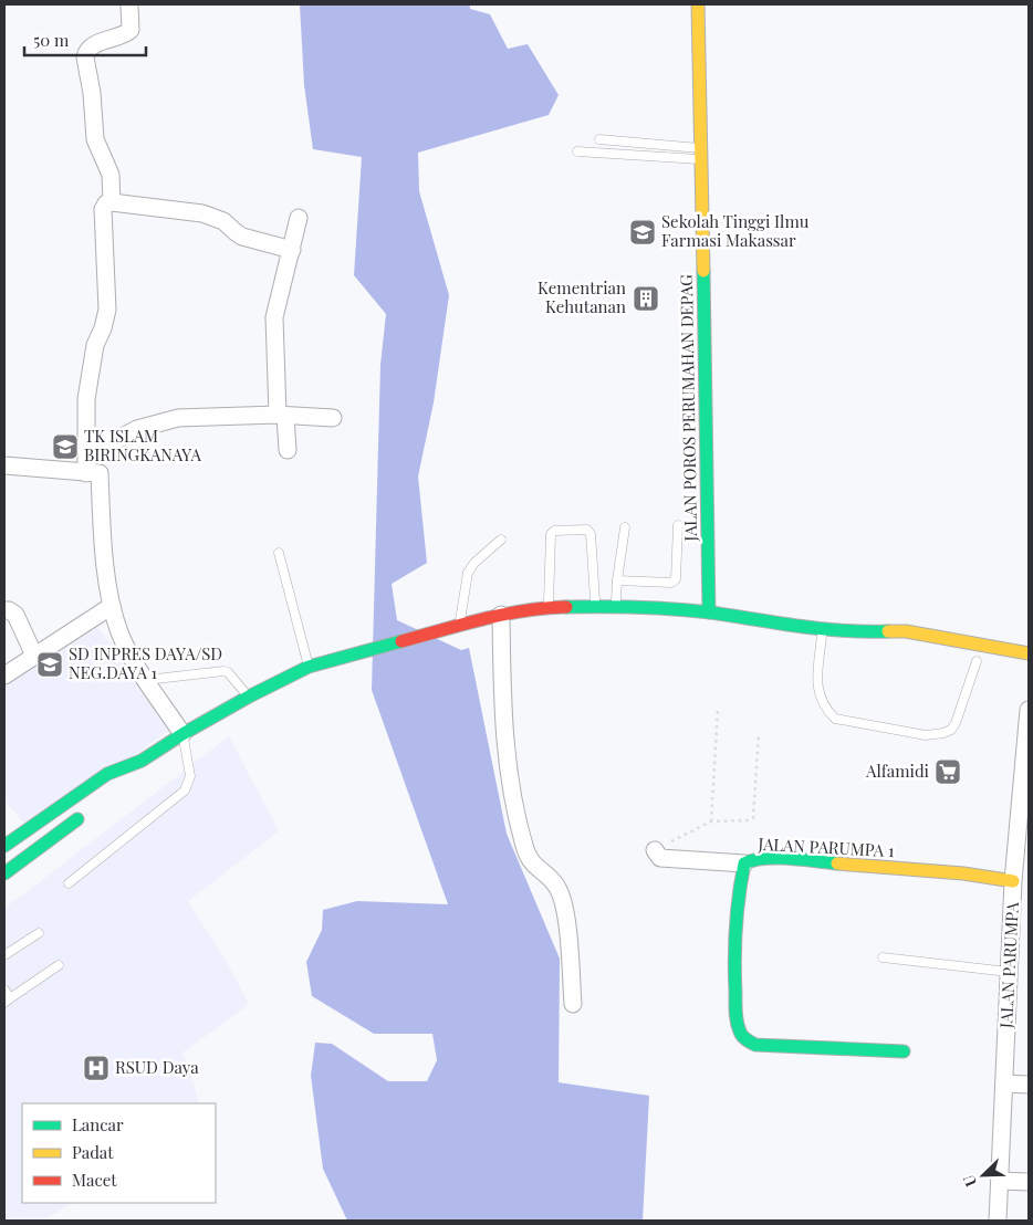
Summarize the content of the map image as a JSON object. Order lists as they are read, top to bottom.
{
  "streets": {
    "main road": ["JALAN POROS PERUMAHAN DEPAG", "JALAN PARUMPA 1"],
    "street": ["JALAN PARUMPA"]
  },
  "crossings": [
    ["JALAN PARUMPA 1", "JALAN PARUMPA"]
  ],
  "places": {
    "school or university": ["Sekolah Tinggi Ilmu Farmasi Makassar", "TK ISLAM BIRINGKANAYA", "SD INPRES DAYA/SD NEG.DAYA 1"],
    "building": ["Kementrian Kehutanan"],
    "supermarket": ["Alfamidi"],
    "hospital": ["RSUD Daya"]
  },
  "legend": ["Lancar", "Padat", "Macet"],
  "scale_bar": "50 m",
  "north": "bottom left"
}
